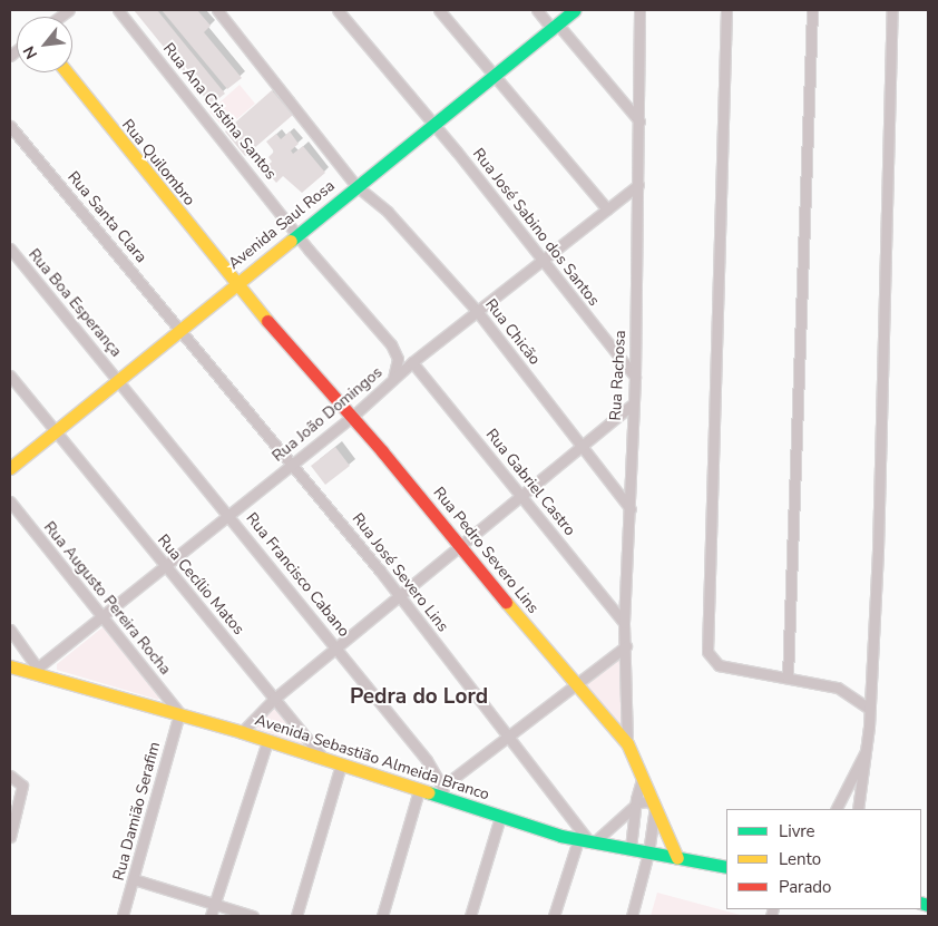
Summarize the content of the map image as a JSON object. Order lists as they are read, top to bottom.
{
  "streets": {
    "street": [
      "Rua Ana Cristina Santos",
      "Rua Quilombro",
      "Rua Santa Clara",
      "Avenida Saul Rosa",
      "Rua José Sabino dos Santos",
      "Rua Boa Esperança",
      "Rua Chicão",
      "Rua Rachosa",
      "Rua João Domingos",
      "Rua Gabriel Castro",
      "Rua Pedro Severo Lins",
      "Rua José Severo Lins",
      "Rua Francisco Cabano",
      "Rua Cecílio Matos",
      "Rua Augusto Pereira Rocha",
      "Avenida Sebastião Almeida Branco",
      "Rua Damião Serafim"
    ]
  },
  "crossings": [
    ["Rua Ana Cristina Santos", "Avenida Saul Rosa"],
    ["Rua Quilombro", "Avenida Saul Rosa"],
    ["Rua Quilombro", "Rua Pedro Severo Lins"],
    ["Rua Santa Clara", "Avenida Saul Rosa"],
    ["Rua Santa Clara", "Rua José Severo Lins"],
    ["Avenida Saul Rosa", "Rua José Sabino dos Santos"],
    ["Avenida Saul Rosa", "Rua Boa Esperança"],
    ["Avenida Saul Rosa", "Rua Chicão"],
    ["Avenida Saul Rosa", "Rua Pedro Severo Lins"],
    ["Avenida Saul Rosa", "Rua José Severo Lins"],
    ["Avenida Saul Rosa", "Rua Francisco Cabano"],
    ["Avenida Saul Rosa", "Rua Cecílio Matos"],
    ["Rua José Sabino dos Santos", "Rua Rachosa"],
    ["Rua José Sabino dos Santos", "Rua João Domingos"],
    ["Rua Boa Esperança", "Rua Francisco Cabano"],
    ["Rua Chicão", "Rua Rachosa"],
    ["Rua Chicão", "Rua João Domingos"],
    ["Rua Rachosa", "Rua João Domingos"],
    ["Rua Rachosa", "Rua Gabriel Castro"],
    ["Rua Rachosa", "Rua Pedro Severo Lins"],
    ["Rua João Domingos", "Rua Gabriel Castro"],
    ["Rua João Domingos", "Rua Pedro Severo Lins"],
    ["Rua João Domingos", "Rua José Severo Lins"],
    ["Rua João Domingos", "Rua Francisco Cabano"],
    ["Rua João Domingos", "Rua Cecílio Matos"],
    ["Rua João Domingos", "Rua Augusto Pereira Rocha"],
    ["Rua João Domingos", "Avenida Sebastião Almeida Branco"],
    ["Rua Pedro Severo Lins", "Avenida Sebastião Almeida Branco"],
    ["Rua José Severo Lins", "Avenida Sebastião Almeida Branco"],
    ["Rua Francisco Cabano", "Avenida Sebastião Almeida Branco"],
    ["Rua Cecílio Matos", "Avenida Sebastião Almeida Branco"],
    ["Rua Augusto Pereira Rocha", "Avenida Sebastião Almeida Branco"],
    ["Rua Augusto Pereira Rocha", "Rua Damião Serafim"],
    ["Avenida Sebastião Almeida Branco", "Rua Damião Serafim"]
  ],
  "districts": ["Pedra do Lord"],
  "legend": ["Livre", "Lento", "Parado"],
  "north": "bottom left"
}
